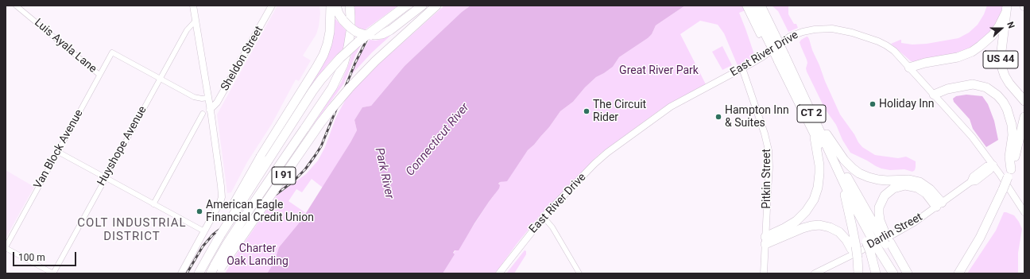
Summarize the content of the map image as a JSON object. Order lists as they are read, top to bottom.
{
  "streets": {
    "highway": ["US 44", "CT 2", "I 91"],
    "street": [
      "Luis Ayala Lane",
      "East River Drive",
      "Sheldon Street",
      "Huyshope Avenue",
      "Van Block Avenue",
      "Pitkin Street",
      "Darlin Street"
    ]
  },
  "crossings": [
    ["Luis Ayala Lane", "Van Block Avenue"],
    ["East River Drive", "Pitkin Street"],
    ["East River Drive", "Darlin Street"],
    ["Huyshope Avenue", "Van Block Avenue"]
  ],
  "districts": ["COLT INDUSTRIAL DISTRICT"],
  "water": ["Connecticut River", "Park River"],
  "parks": ["Great River Park", "Charter Oak Landing"],
  "places": [
    "Holiday Inn",
    "The Circuit Rider",
    "Hampton Inn & Suites",
    "American Eagle Financial Credit Union"
  ],
  "scale_bar": "100 m",
  "north": "right"
}
